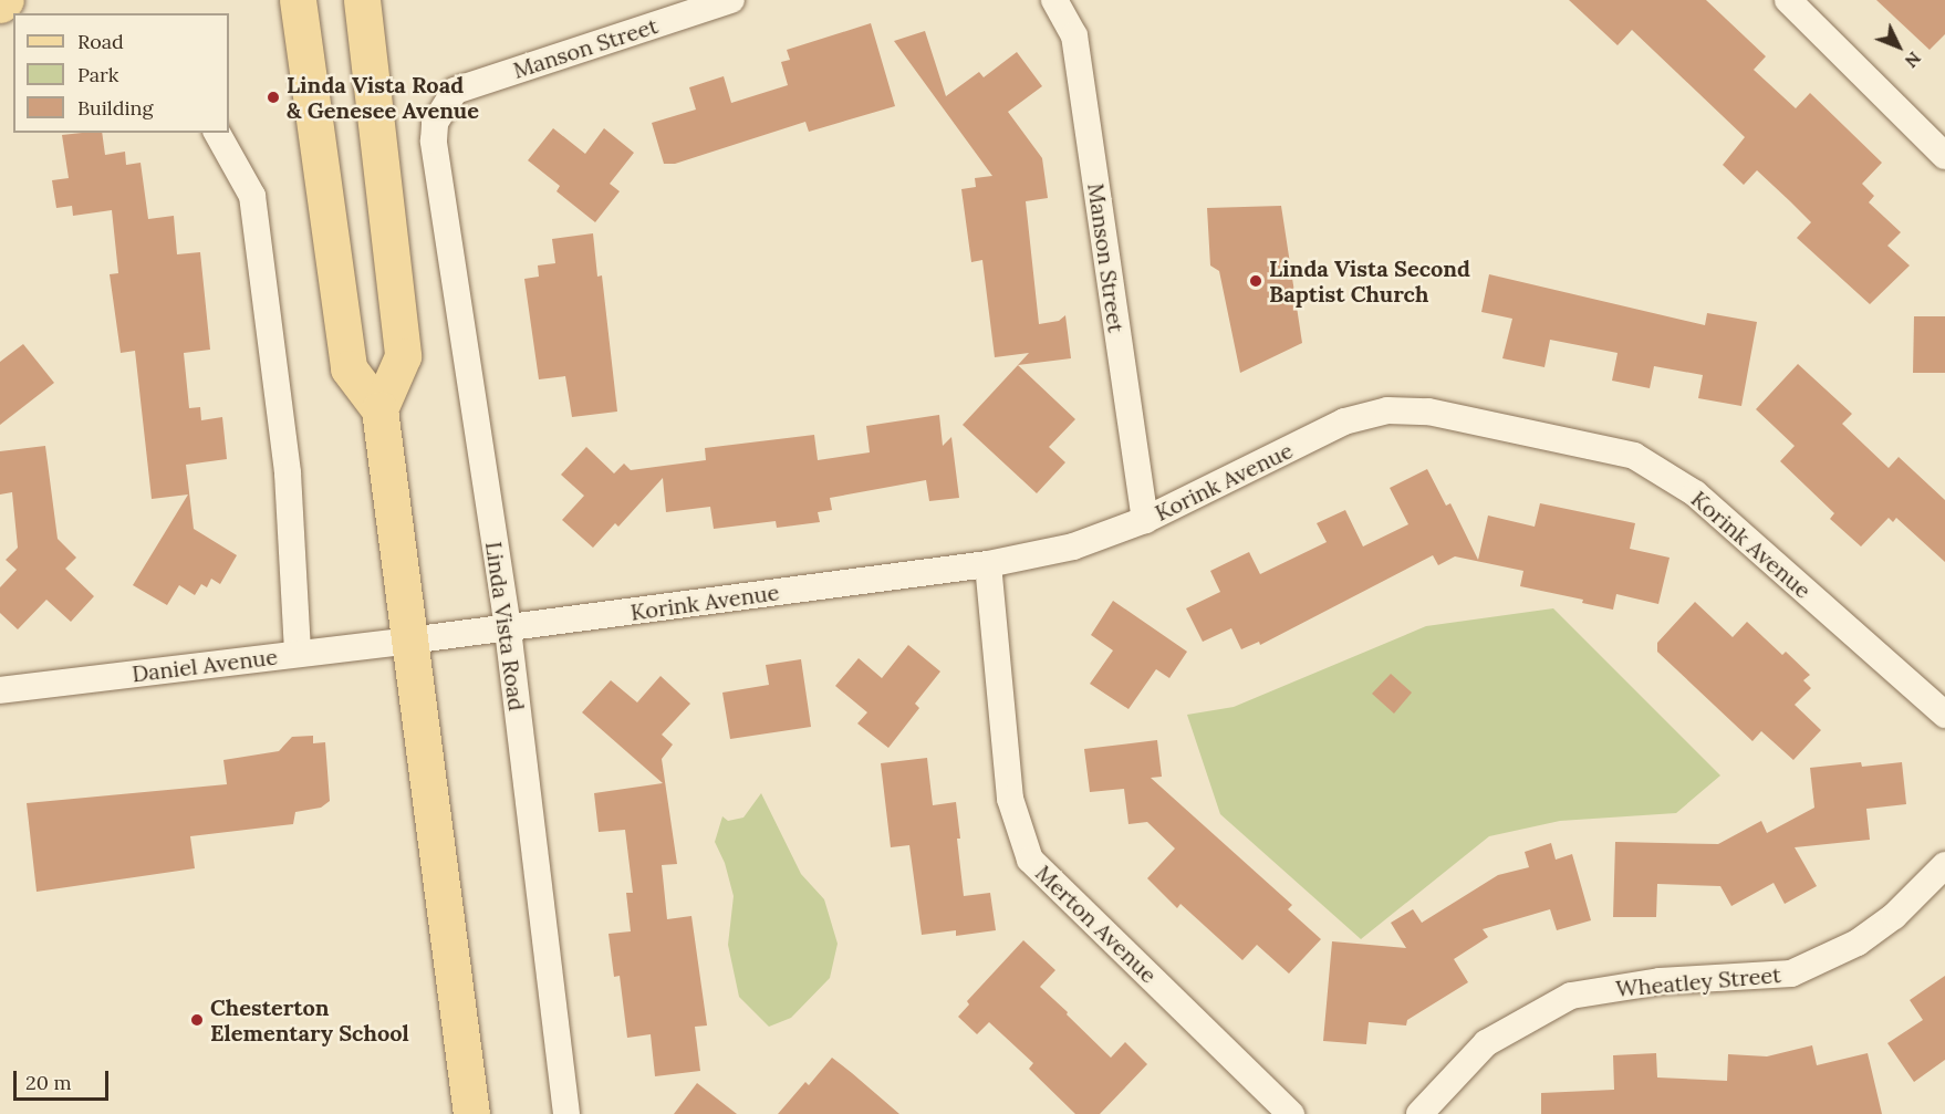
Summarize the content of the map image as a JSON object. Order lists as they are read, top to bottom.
{
  "streets": {
    "street": [
      "Manson Street",
      "Korink Avenue",
      "Linda Vista Road",
      "Daniel Avenue",
      "Merton Avenue",
      "Wheatley Street"
    ]
  },
  "crossings": [
    ["Manson Street", "Korink Avenue"],
    ["Manson Street", "Linda Vista Road"],
    ["Korink Avenue", "Linda Vista Road"],
    ["Korink Avenue", "Daniel Avenue"],
    ["Korink Avenue", "Merton Avenue"]
  ],
  "places": ["Linda Vista Road & Genesee Avenue", "Linda Vista Second Baptist Church", "Chesterton Elementary School"],
  "legend": ["Road", "Park", "Building"],
  "scale_bar": "20 m",
  "north": "bottom right"
}
